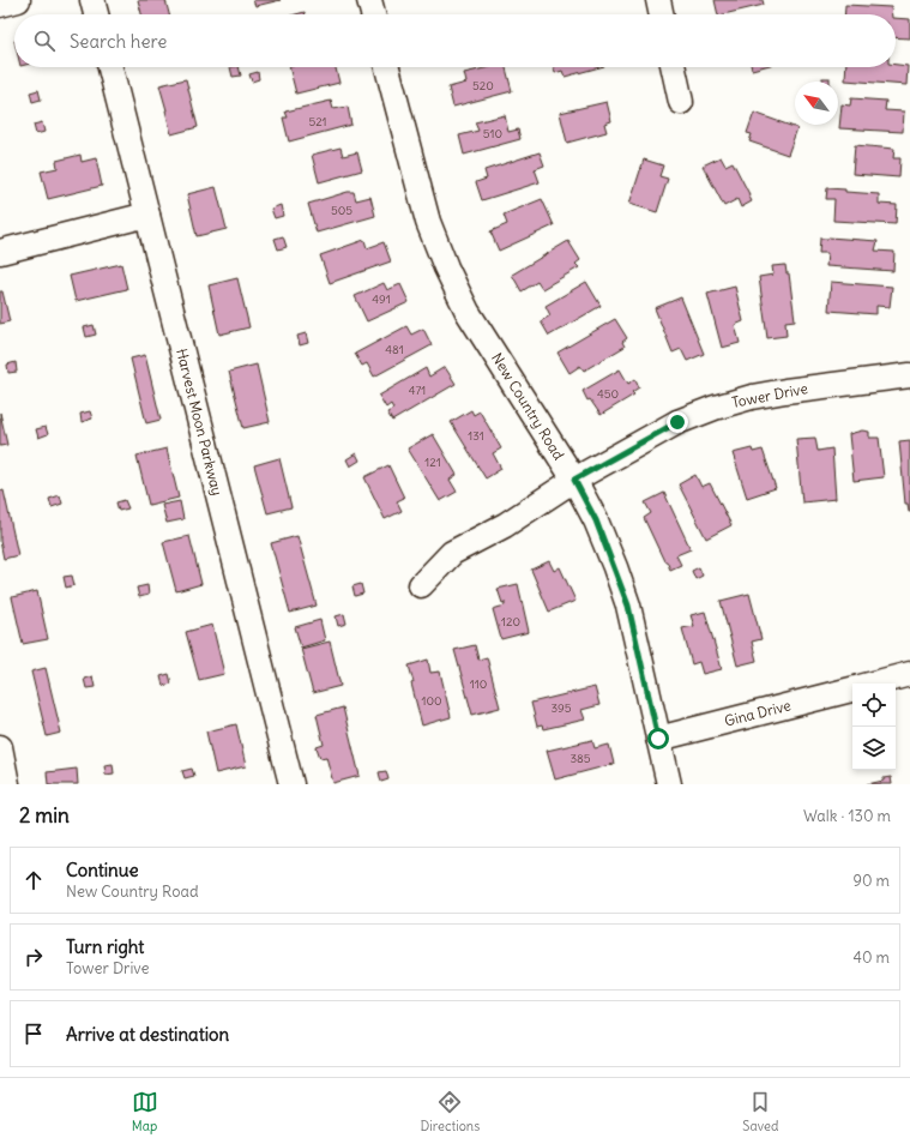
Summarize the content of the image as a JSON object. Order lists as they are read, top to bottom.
{
  "streets": {
    "street": [
      "Tower Drive",
      "New Country Road",
      "Harvest Moon Parkway",
      "Gina Drive"
    ]
  },
  "crossings": [
    ["Tower Drive", "New Country Road"],
    ["New Country Road", "Gina Drive"]
  ],
  "house_numbers": [
    "520",
    "521",
    "510",
    "505",
    "491",
    "481",
    "471",
    "450",
    "131",
    "121",
    "120",
    "110",
    "100",
    "395",
    "385"
  ],
  "north": "top left",
  "page": {
    "search": "Search here",
    "heading": ["2 min", "Walk · 130 m"],
    "list": [
      ["Continue", "New Country Road", "90 m"],
      ["Turn right", "Tower Drive", "40 m"],
      "Arrive at destination"
    ],
    "nav": ["Map", "Directions", "Saved"]
  }
}
